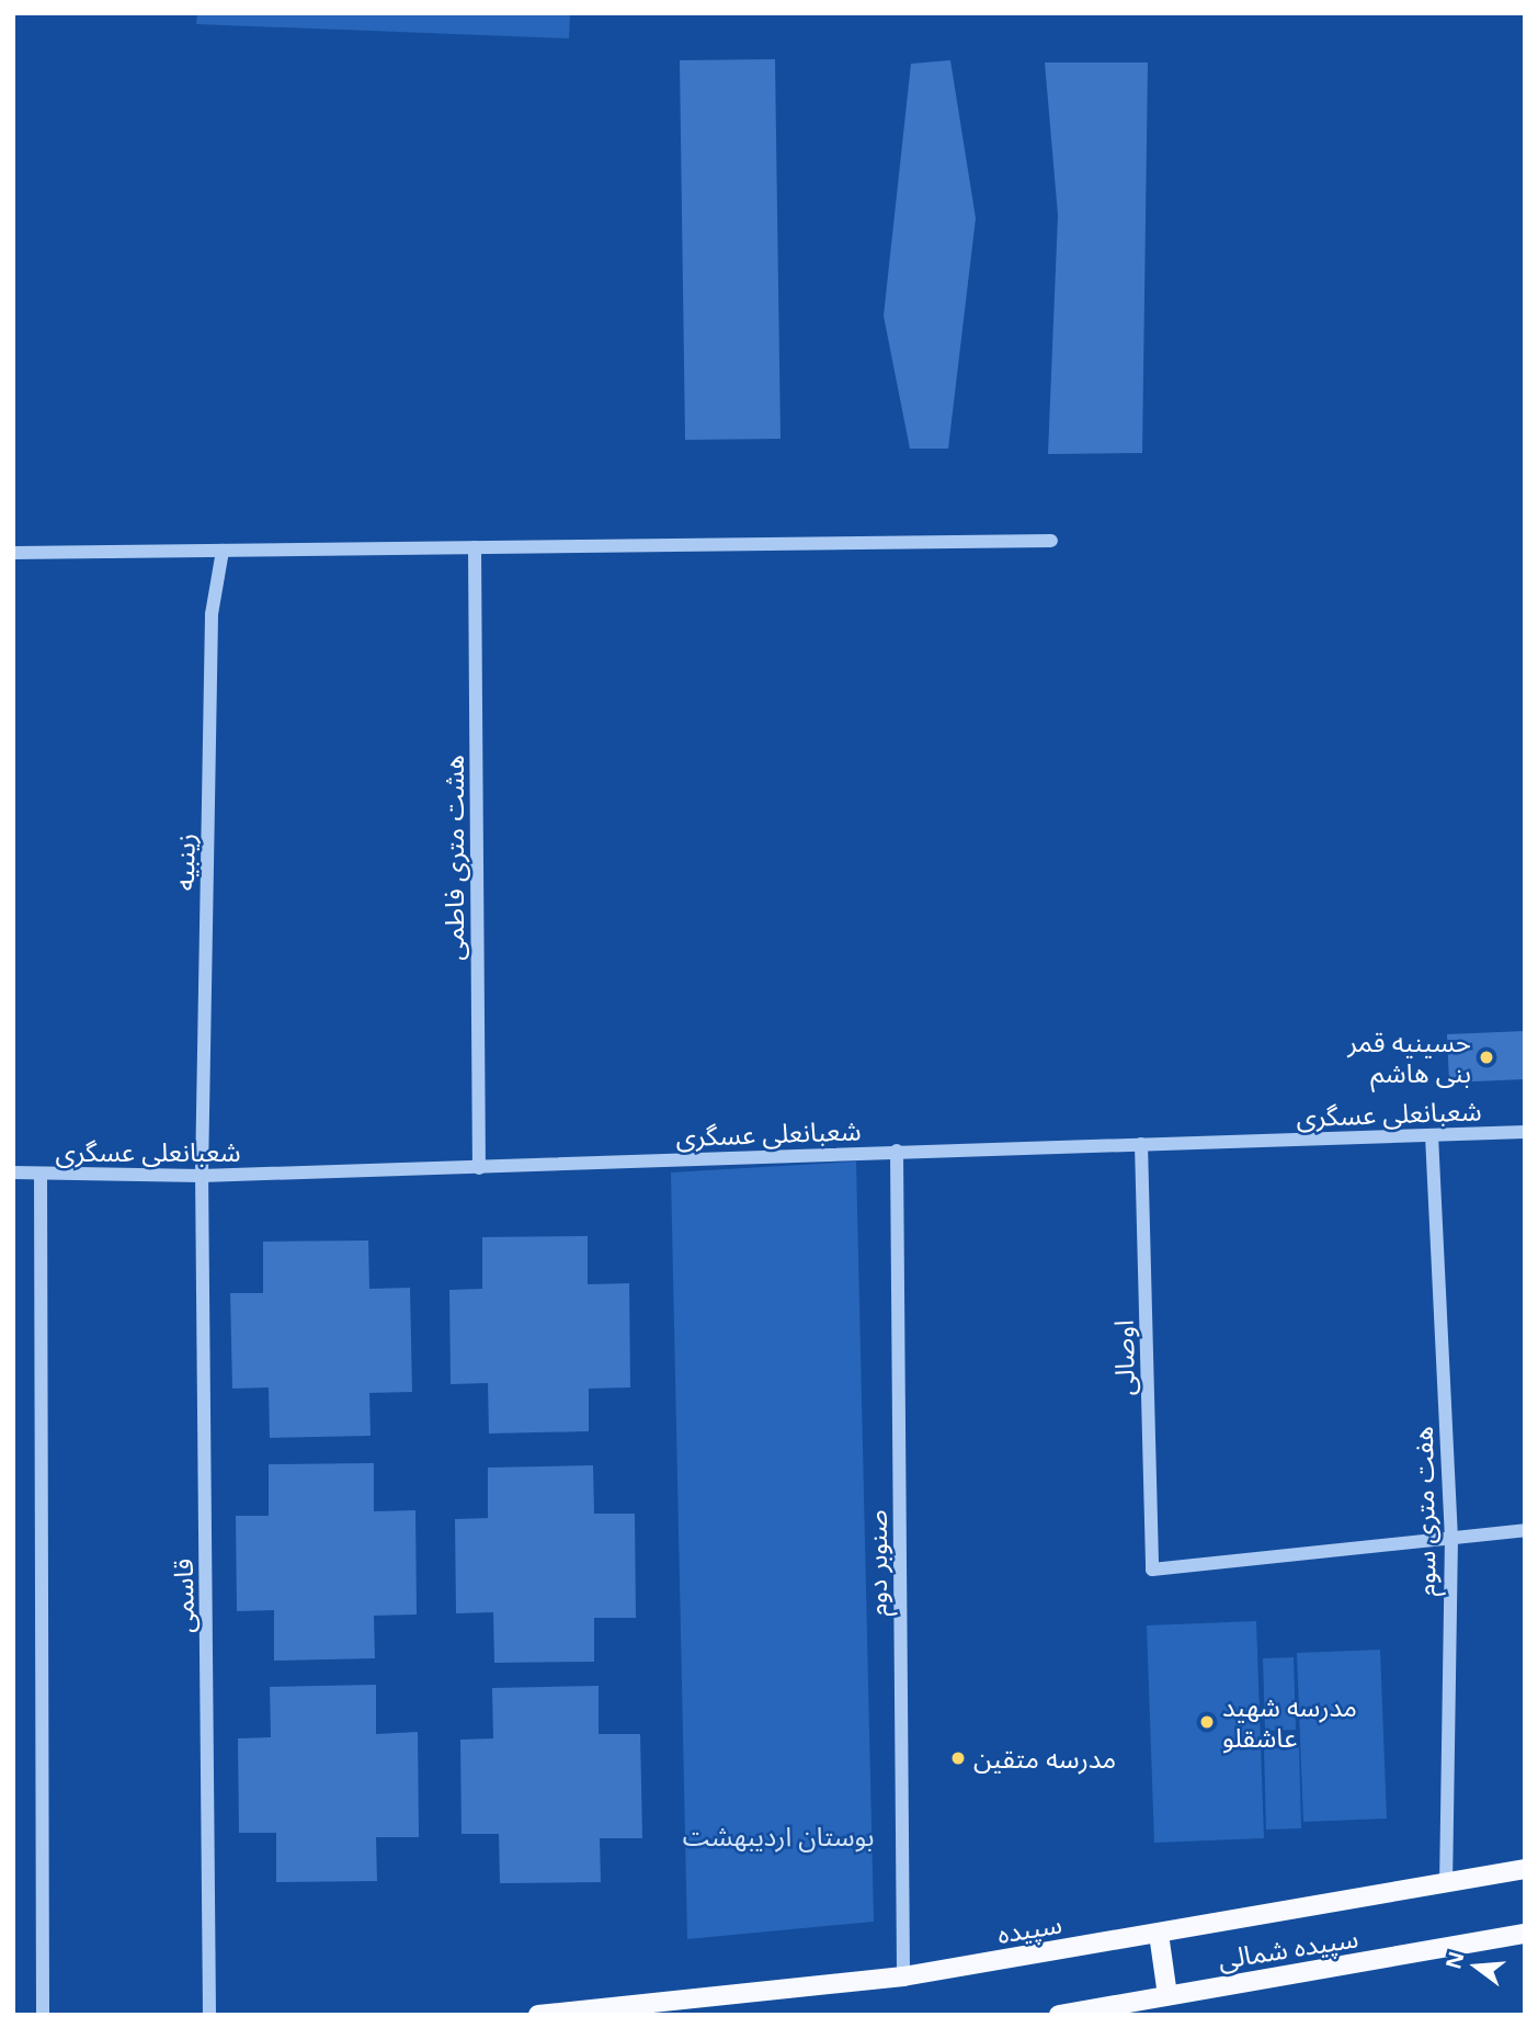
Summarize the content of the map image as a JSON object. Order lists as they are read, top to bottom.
{
  "streets": {
    "main road": ["سپیده", "سپیده شمالی"],
    "street": [
      "هشت متری فاطمی",
      "زینبیه",
      "شعبانعلی عسگری",
      "اوصالی",
      "هفت متری سوم",
      "صنوبر دوم",
      "قاسمی"
    ]
  },
  "crossings": [
    ["هشت متری فاطمی", "شعبانعلی عسگری"],
    ["زینبیه", "شعبانعلی عسگری"],
    ["زینبیه", "قاسمی"],
    ["شعبانعلی عسگری", "اوصالی"],
    ["شعبانعلی عسگری", "هفت متری سوم"],
    ["شعبانعلی عسگری", "صنوبر دوم"],
    ["شعبانعلی عسگری", "قاسمی"],
    ["اوصالی", "هفت متری سوم"],
    ["هفت متری سوم", "سپیده"],
    ["صنوبر دوم", "سپیده"]
  ],
  "parks": ["بوستان اردیبهشت"],
  "places": ["حسینیه قمر بنی هاشم", "مدرسه شهید عاشقلو", "مدرسه متقین"],
  "north": "left"
}
